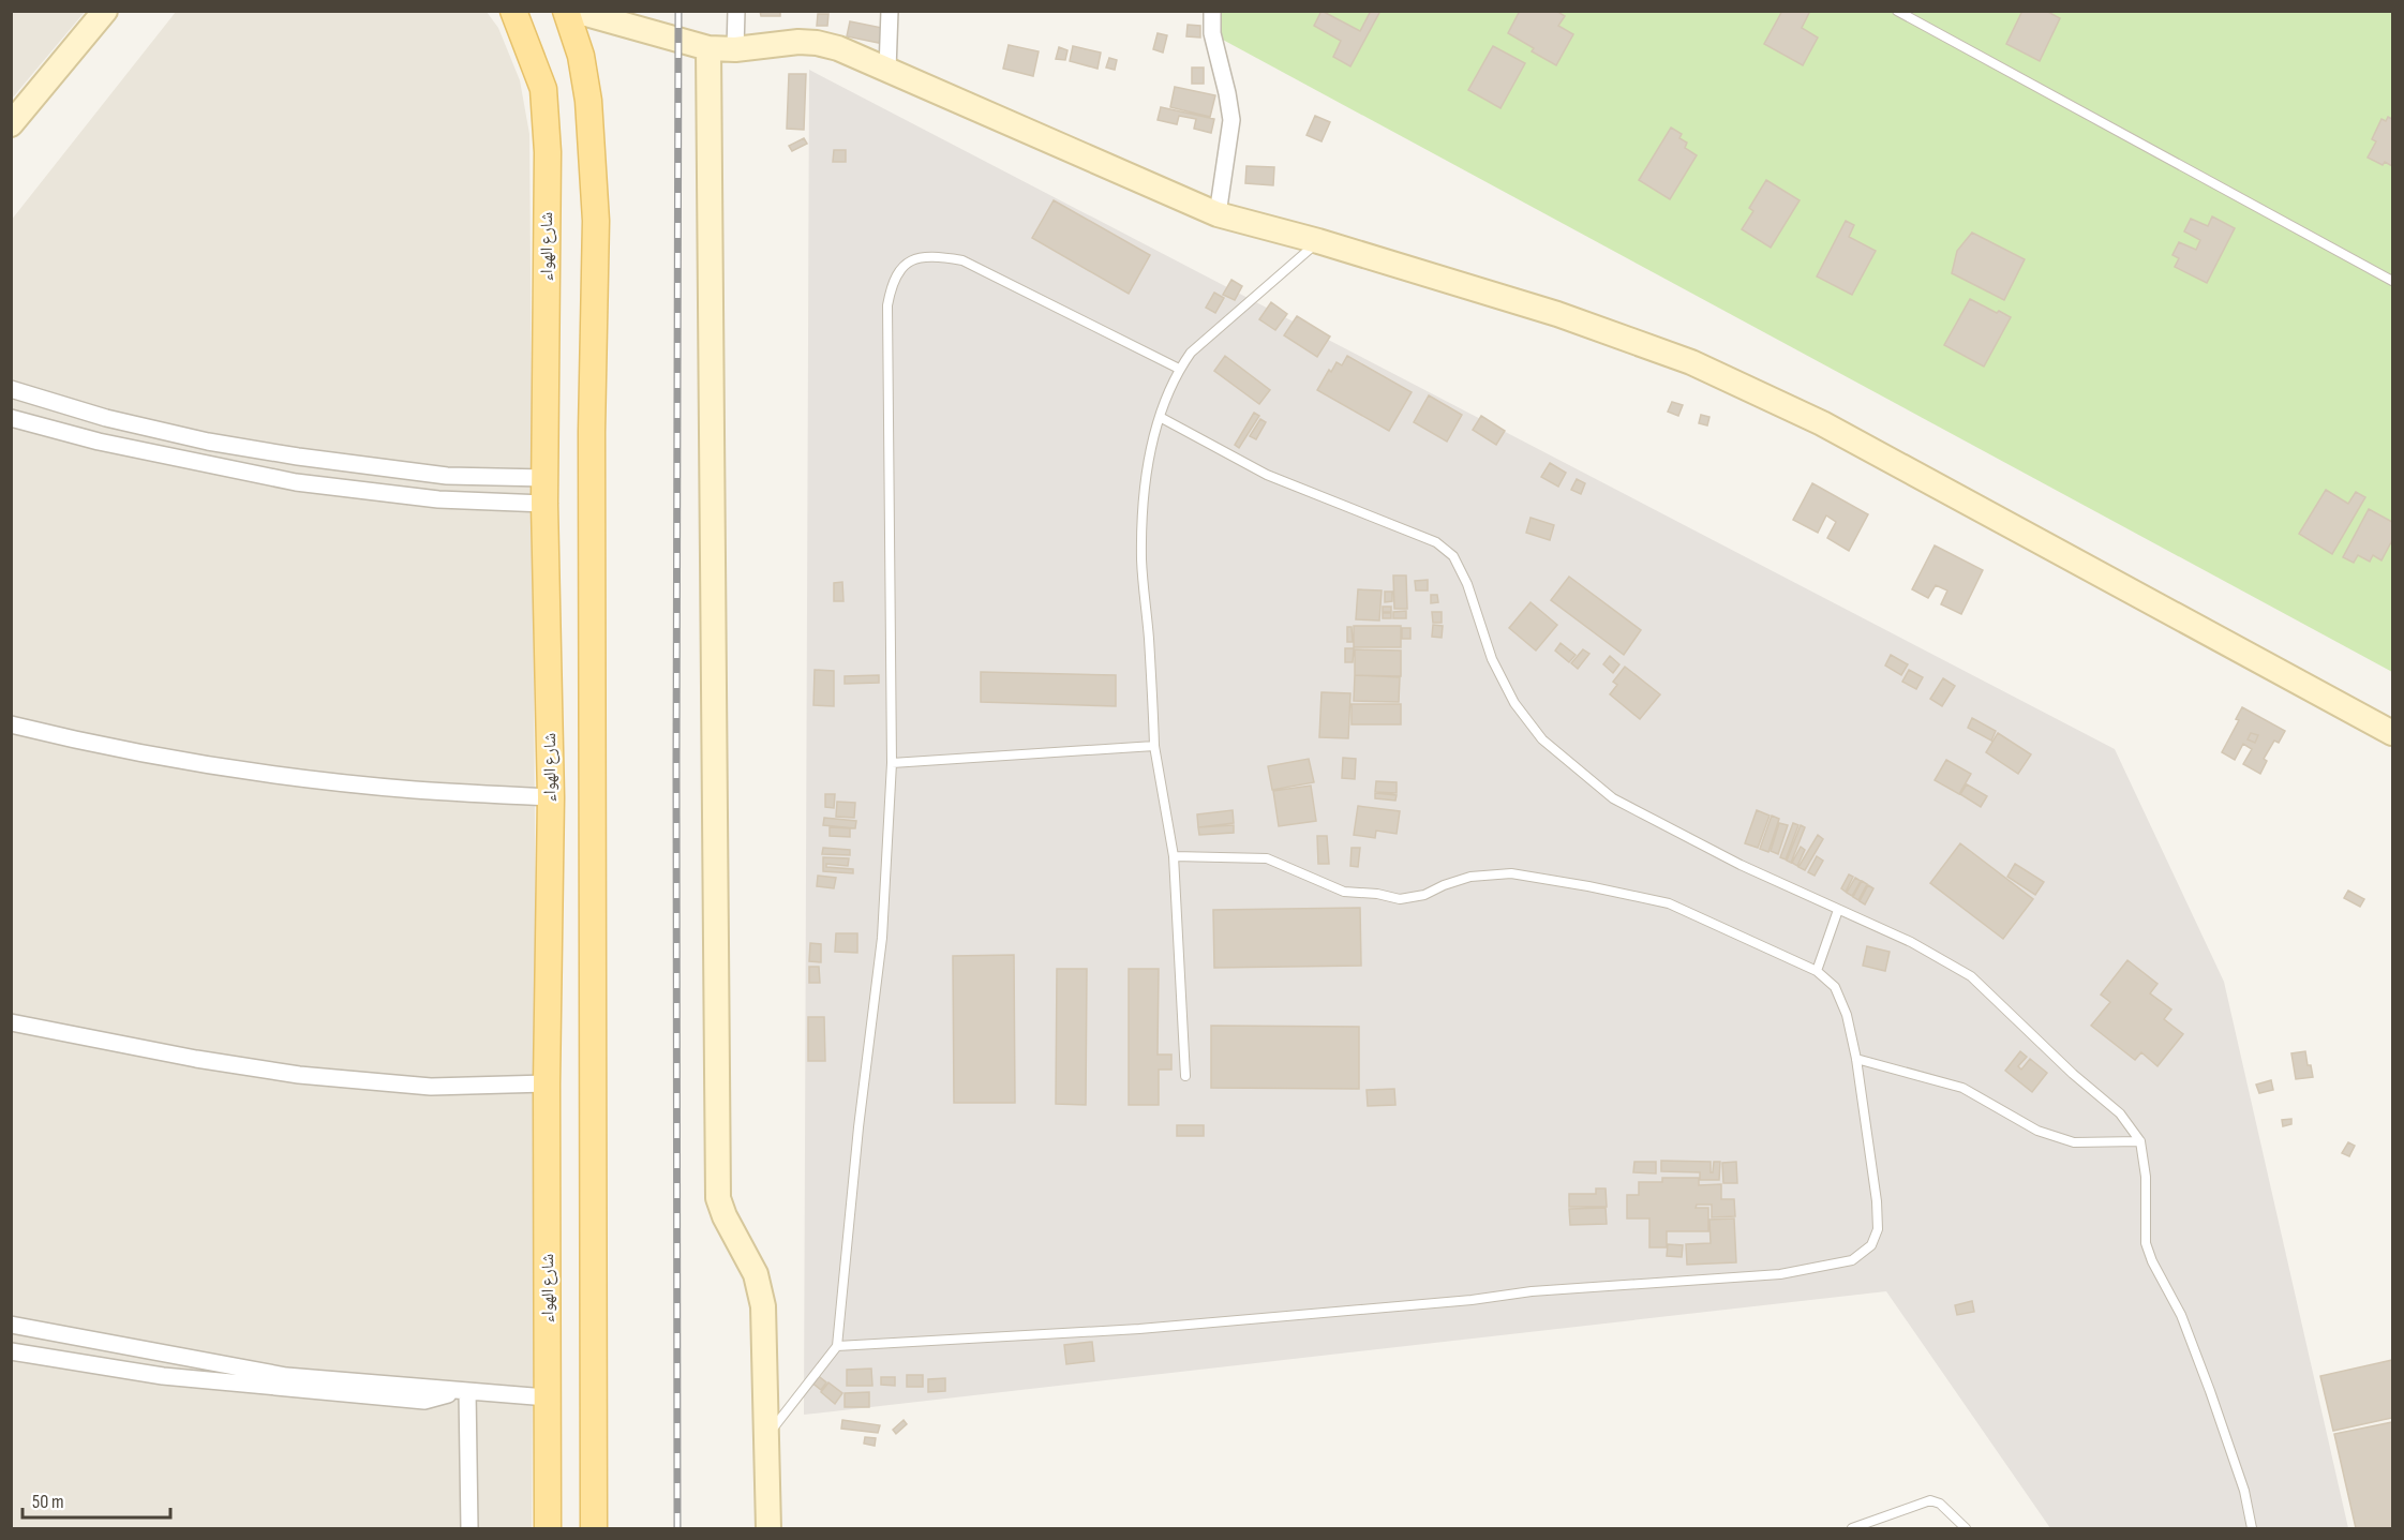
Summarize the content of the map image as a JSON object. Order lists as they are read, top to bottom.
{
  "streets": {
    "main road": ["شارع الهواء"]
  },
  "scale_bar": "50 m"
}
